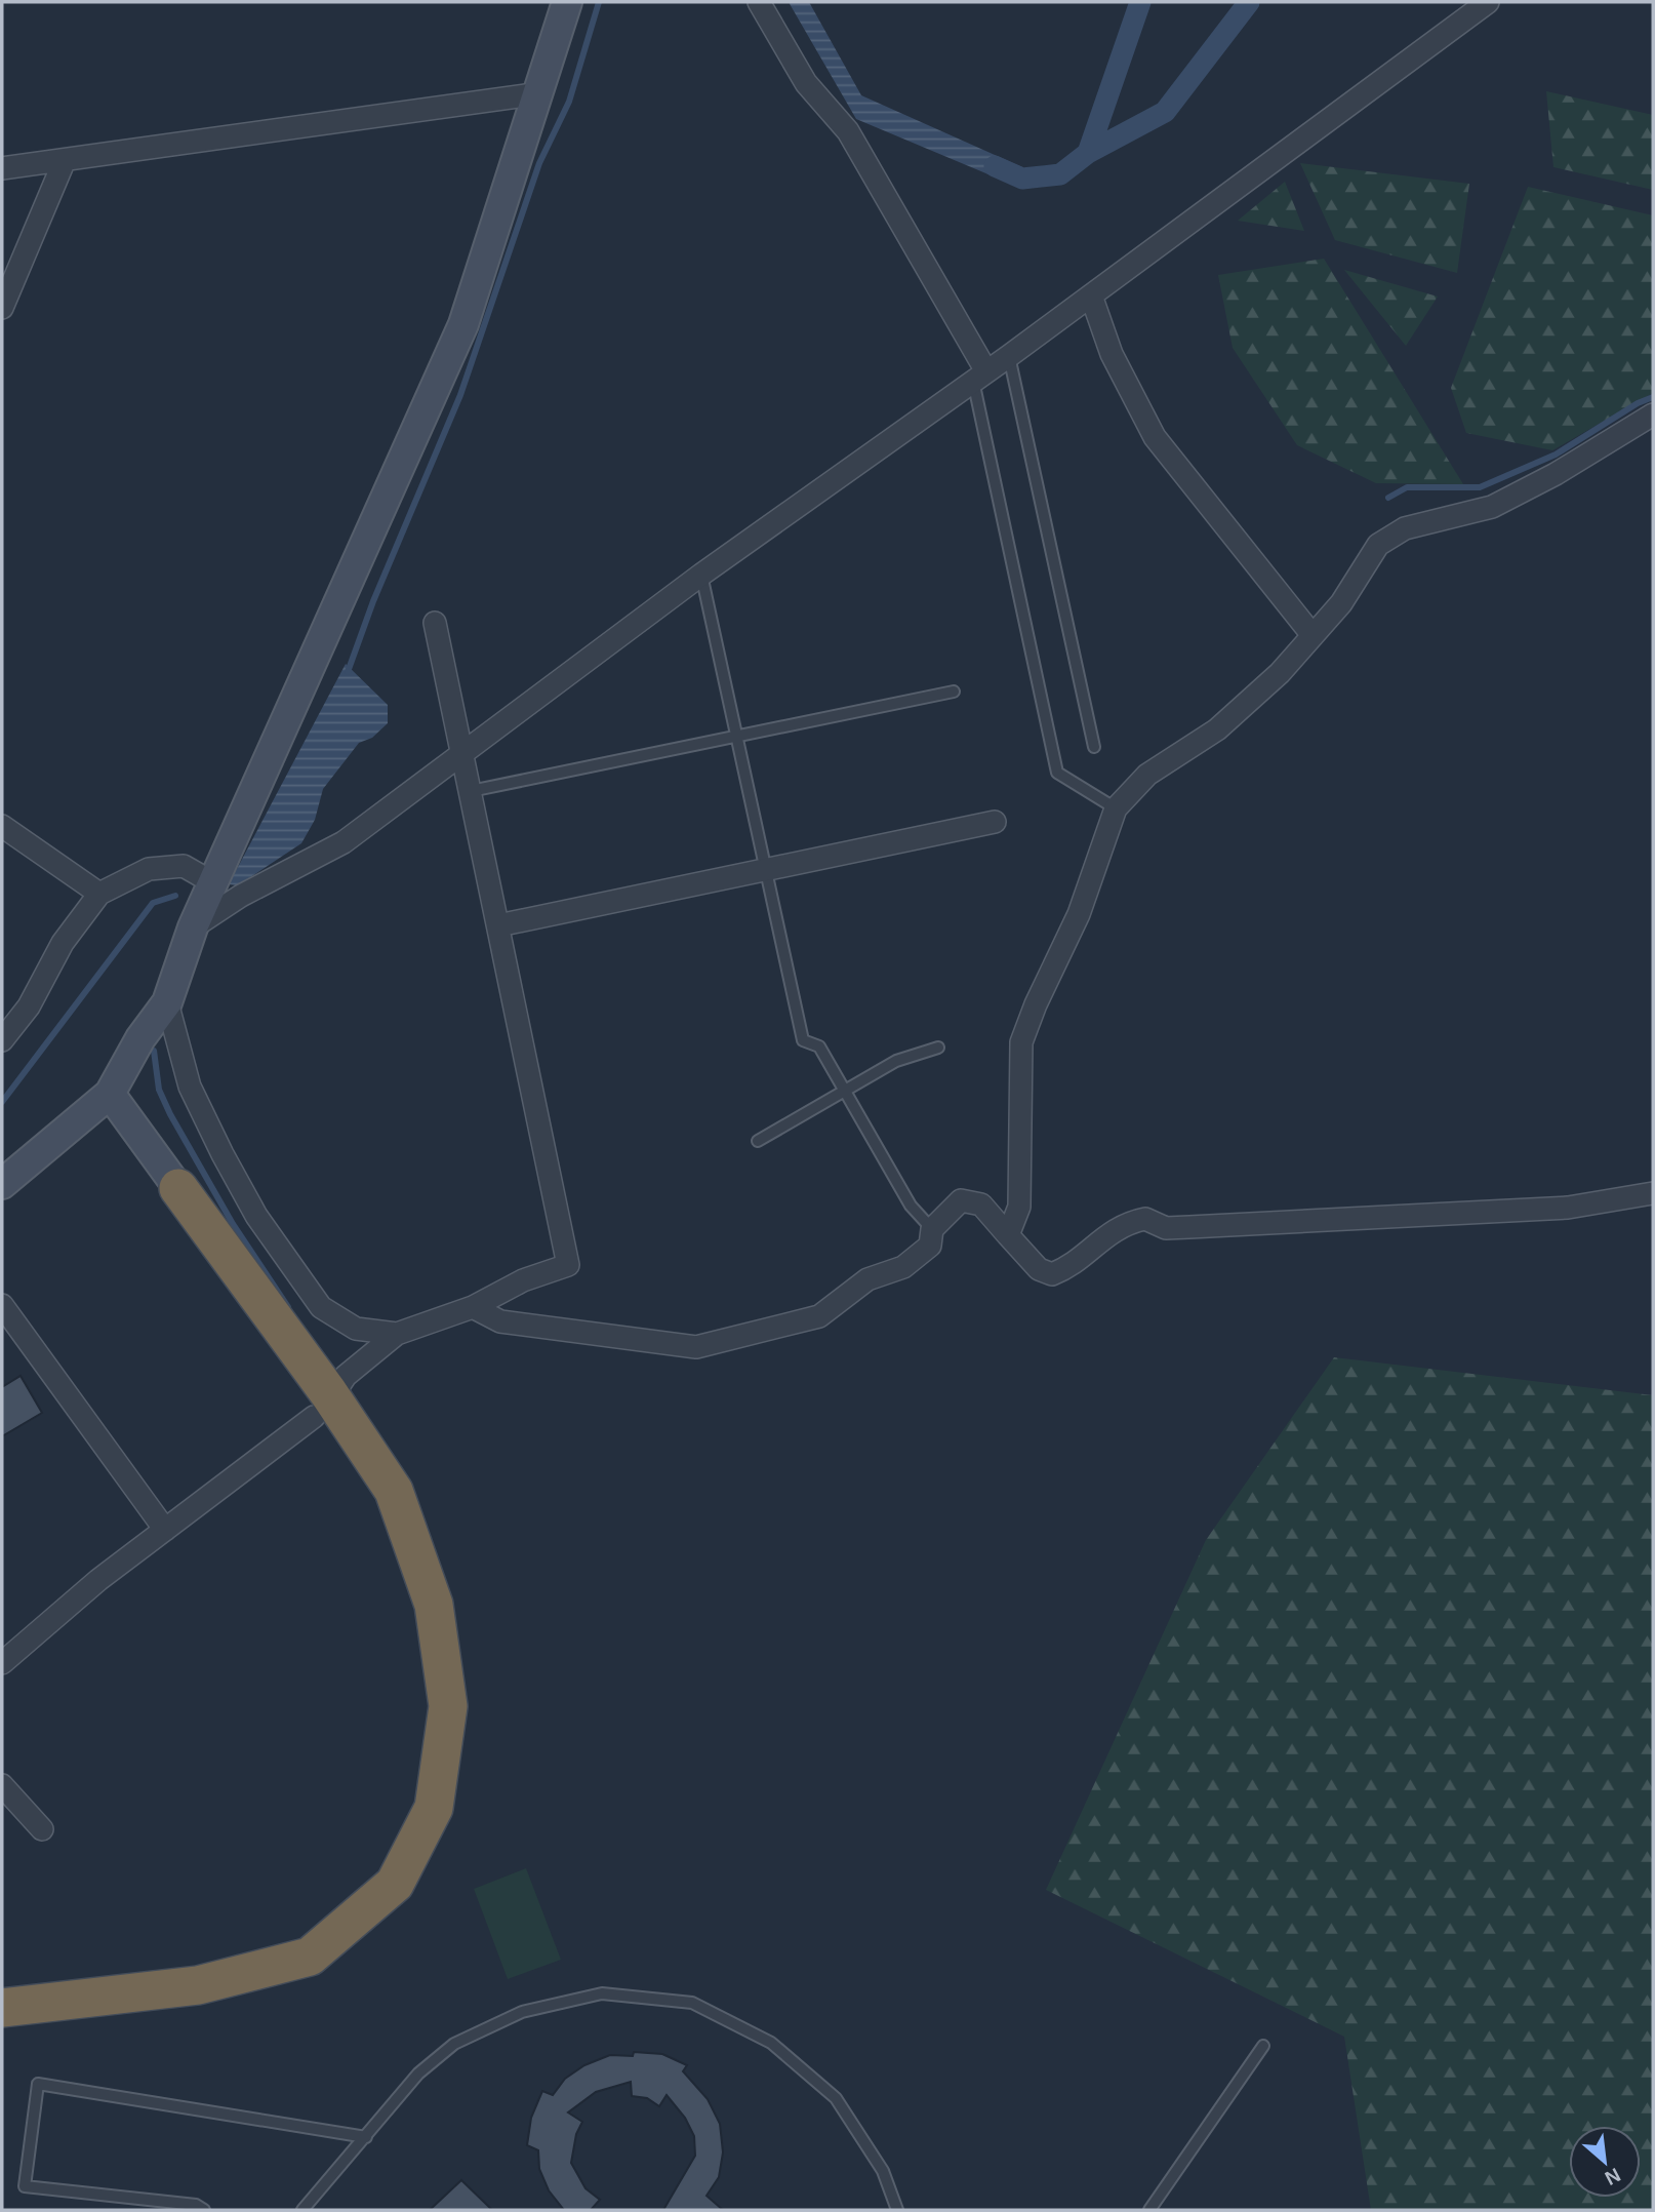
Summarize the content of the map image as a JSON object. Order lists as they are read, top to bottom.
{
  "north": "bottom right"
}
